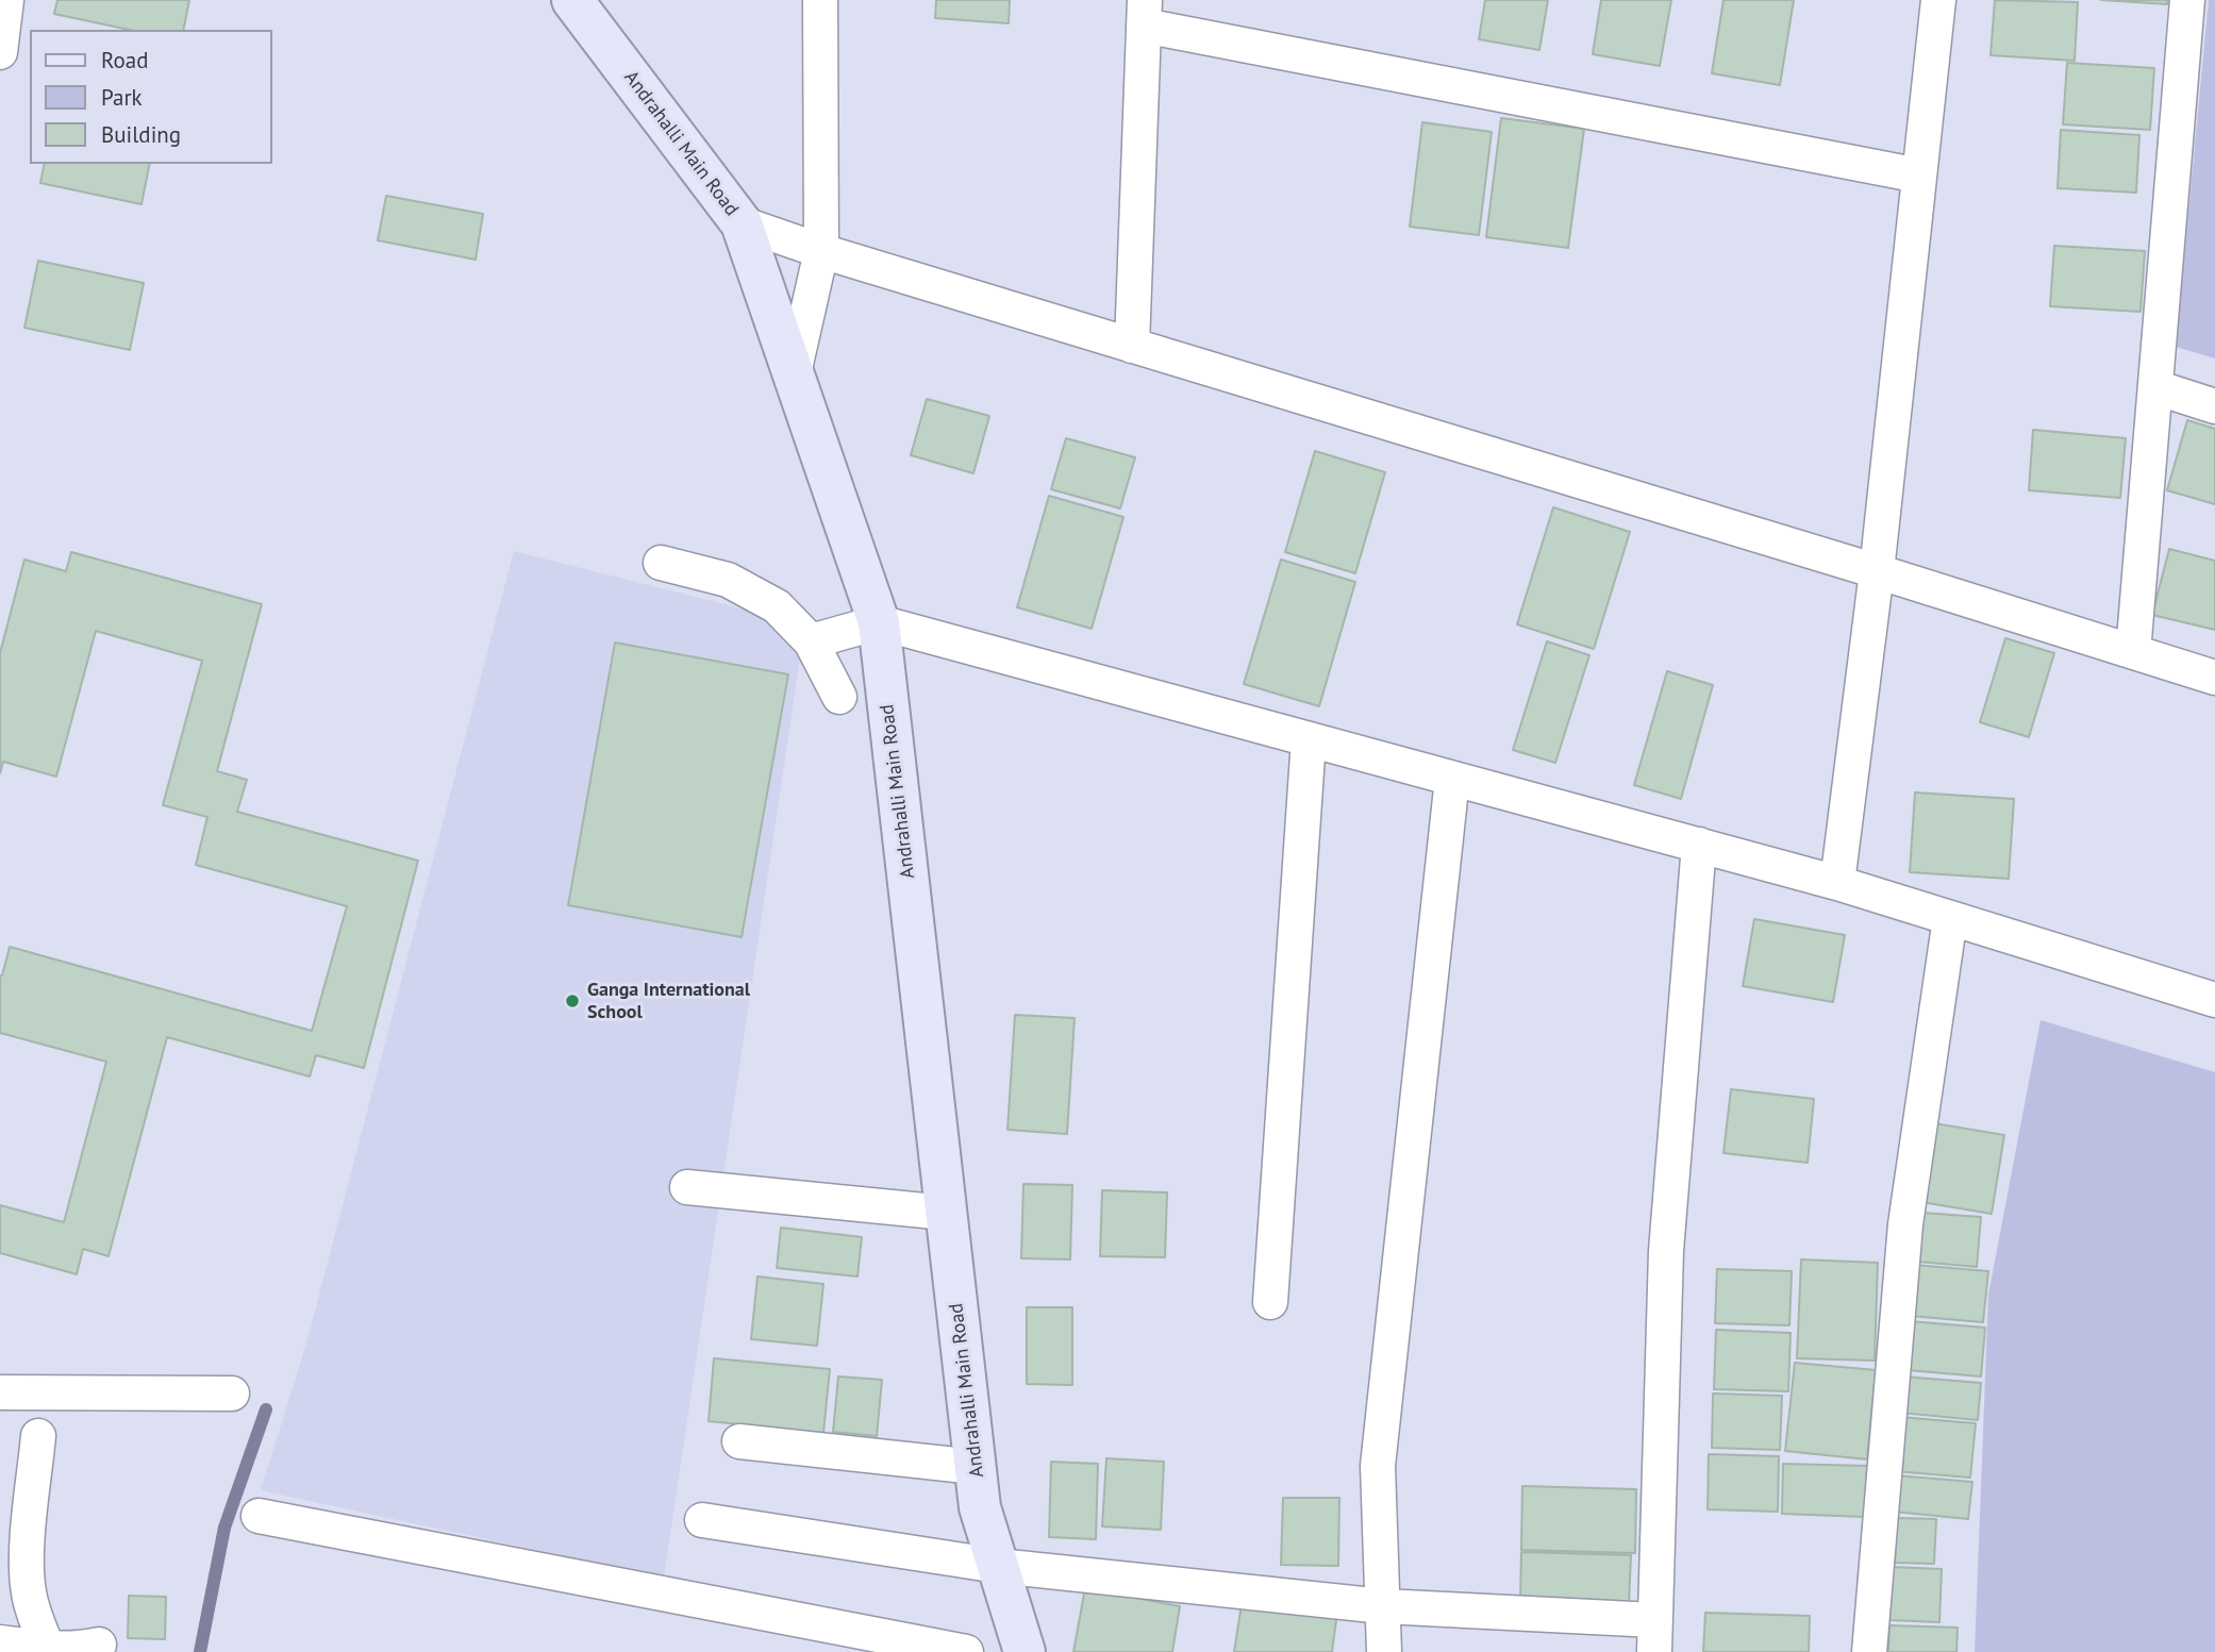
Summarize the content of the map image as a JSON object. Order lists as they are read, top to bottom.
{
  "streets": {
    "main road": ["Andrahalli Main Road"]
  },
  "places": ["Ganga International School"],
  "legend": ["Road", "Park", "Building"]
}
